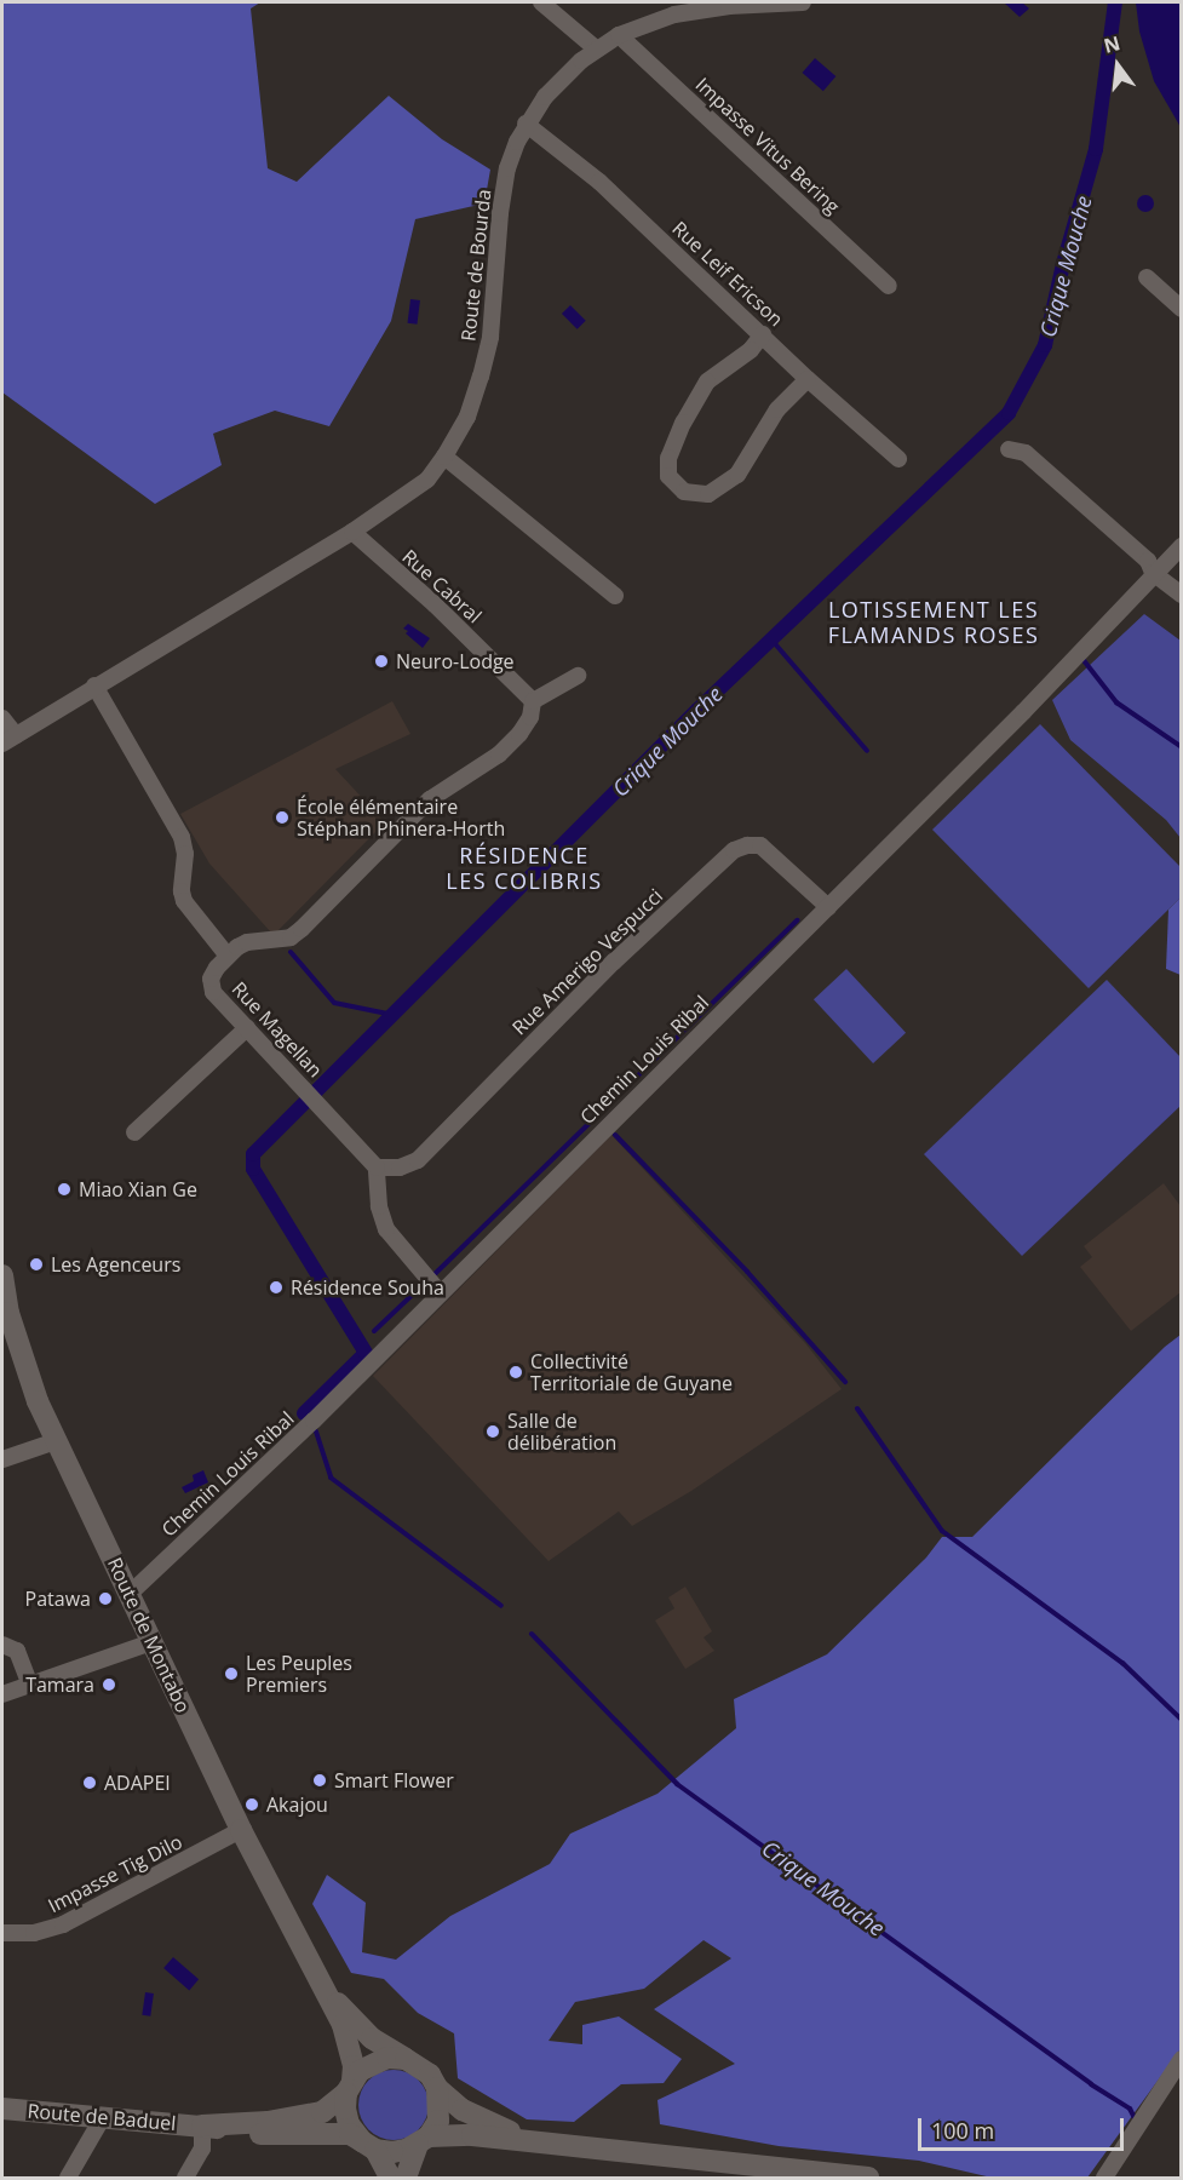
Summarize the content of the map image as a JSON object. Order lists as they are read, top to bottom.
{
  "streets": {
    "main road": ["Route de Montabo", "Route de Baduel"],
    "street": [
      "Impasse Vitus Bering",
      "Route de Bourda",
      "Rue Leif Ericson",
      "Rue Cabral",
      "Rue Amerigo Vespucci",
      "Rue Magellan",
      "Chemin Louis Ribal",
      "Impasse Tig Dilo"
    ]
  },
  "crossings": [
    ["Impasse Vitus Bering", "Route de Bourda"],
    ["Route de Bourda", "Rue Leif Ericson"],
    ["Route de Bourda", "Rue Cabral"],
    ["Rue Cabral", "Rue Magellan"],
    ["Rue Amerigo Vespucci", "Rue Magellan"],
    ["Rue Amerigo Vespucci", "Chemin Louis Ribal"],
    ["Chemin Louis Ribal", "Route de Montabo"],
    ["Route de Montabo", "Impasse Tig Dilo"],
    ["Route de Montabo", "Route de Baduel"]
  ],
  "districts": ["LOTISSEMENT LES FLAMANDS ROSES", "RÉSIDENCE LES COLIBRIS"],
  "water": ["Crique Mouche"],
  "places": [
    "Neuro-Lodge",
    "École élémentaire Stéphan Phinera-Horth",
    "Miao Xian Ge",
    "Les Agenceurs",
    "Résidence Souha",
    "Collectivité Territoriale de Guyane",
    "Salle de délibération",
    "Patawa",
    "Les Peuples Premiers",
    "Tamara",
    "Smart Flower",
    "ADAPEI",
    "Akajou"
  ],
  "scale_bar": "100 m",
  "north": "top"
}
